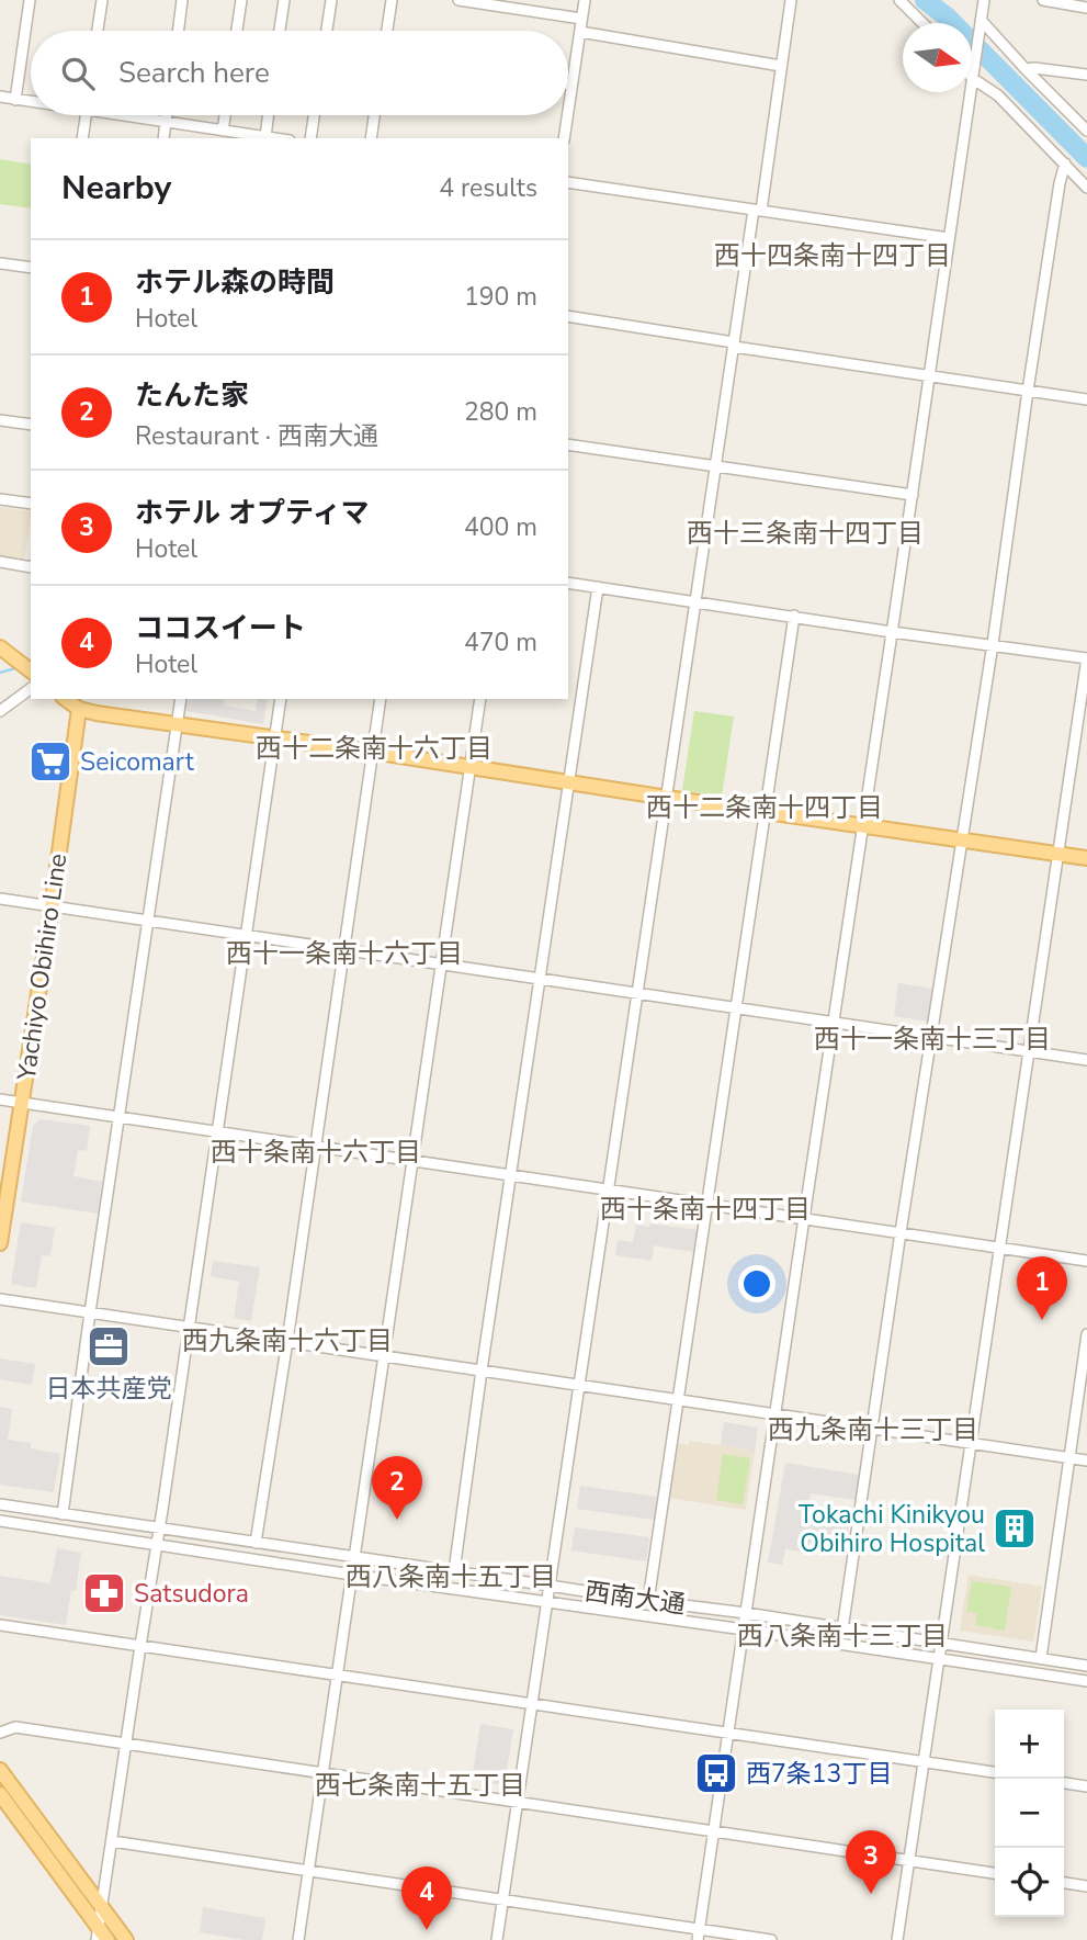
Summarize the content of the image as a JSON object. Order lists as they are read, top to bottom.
{
  "streets": {
    "main road": ["Yachiyo Obihiro Line"],
    "street": ["西南大通"]
  },
  "districts": [
    "西十四条南十四丁目",
    "西十三条南十四丁目",
    "西十二条南十六丁目",
    "西十二条南十四丁目",
    "西十一条南十六丁目",
    "西十一条南十三丁目",
    "西十条南十六丁目",
    "西十条南十四丁目",
    "西九条南十六丁目",
    "西九条南十三丁目",
    "西八条南十五丁目",
    "西八条南十三丁目",
    "西七条南十五丁目"
  ],
  "places": {
    "supermarket": ["Seicomart"],
    "office": ["日本共産党"],
    "building": ["Tokachi Kinikyou Obihiro Hospital"],
    "pharmacy": ["Satsudora"],
    "bus stop": ["西7条13丁目"]
  },
  "north": "right",
  "page": {
    "search": "Search here",
    "heading": ["Nearby", "4 results"],
    "list": [
      {
        "mark": "1",
        "name": "ホテル森の時間",
        "note": "Hotel",
        "value": "190 m"
      },
      {
        "mark": "2",
        "name": "たんた家",
        "note": "Restaurant · 西南大通",
        "value": "280 m"
      },
      {
        "mark": "3",
        "name": "ホテル オプティマ",
        "note": "Hotel",
        "value": "400 m"
      },
      {
        "mark": "4",
        "name": "ココスイート",
        "note": "Hotel",
        "value": "470 m"
      }
    ],
    "pins": [
      "1",
      "2",
      "3",
      "4"
    ],
    "map_buttons": ["+", "−"]
  }
}
